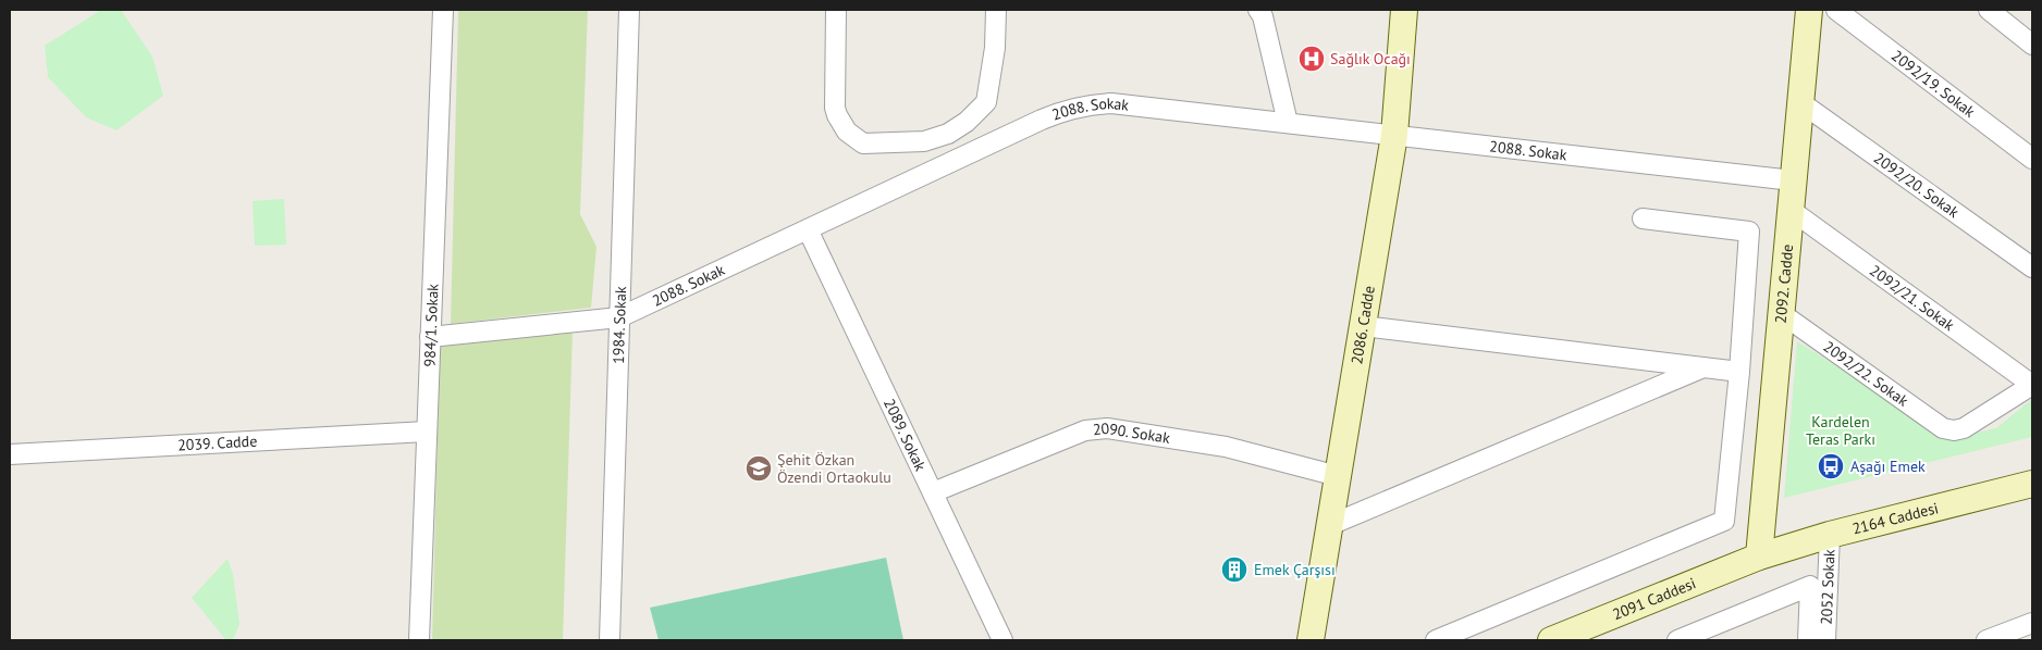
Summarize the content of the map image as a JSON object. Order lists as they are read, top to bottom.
{
  "streets": {
    "street": [
      "2092/19. Sokak",
      "2088. Sokak",
      "2092/20. Sokak",
      "2092. Cadde",
      "2092/21. Sokak",
      "984/1. Sokak",
      "1984. Sokak",
      "2086. Cadde",
      "2092/22. Sokak",
      "2089. Sokak",
      "2090. Sokak",
      "2039. Cadde",
      "2164 Caddesi",
      "2052 Sokak",
      "2091 Caddesi"
    ]
  },
  "crossings": [
    ["2088. Sokak", "2092. Cadde"],
    ["2088. Sokak", "984/1. Sokak"],
    ["2088. Sokak", "1984. Sokak"],
    ["2088. Sokak", "2086. Cadde"],
    ["2088. Sokak", "2089. Sokak"],
    ["2092/20. Sokak", "2092. Cadde"],
    ["2092. Cadde", "2092/21. Sokak"],
    ["2092. Cadde", "2092/22. Sokak"],
    ["2092. Cadde", "2164 Caddesi"],
    ["2092. Cadde", "2091 Caddesi"],
    ["2092/21. Sokak", "2092/22. Sokak"],
    ["984/1. Sokak", "2039. Cadde"],
    ["2086. Cadde", "2090. Sokak"],
    ["2089. Sokak", "2090. Sokak"],
    ["2164 Caddesi", "2052 Sokak"],
    ["2164 Caddesi", "2091 Caddesi"]
  ],
  "parks": ["Kardelen Teras Parkı"],
  "places": {
    "hospital": ["Sağlık Ocağı"],
    "bus stop": ["Aşağı Emek"],
    "school or university": ["Şehit Özkan Özendi Ortaokulu"],
    "building": ["Emek Çarşısı"]
  }
}
